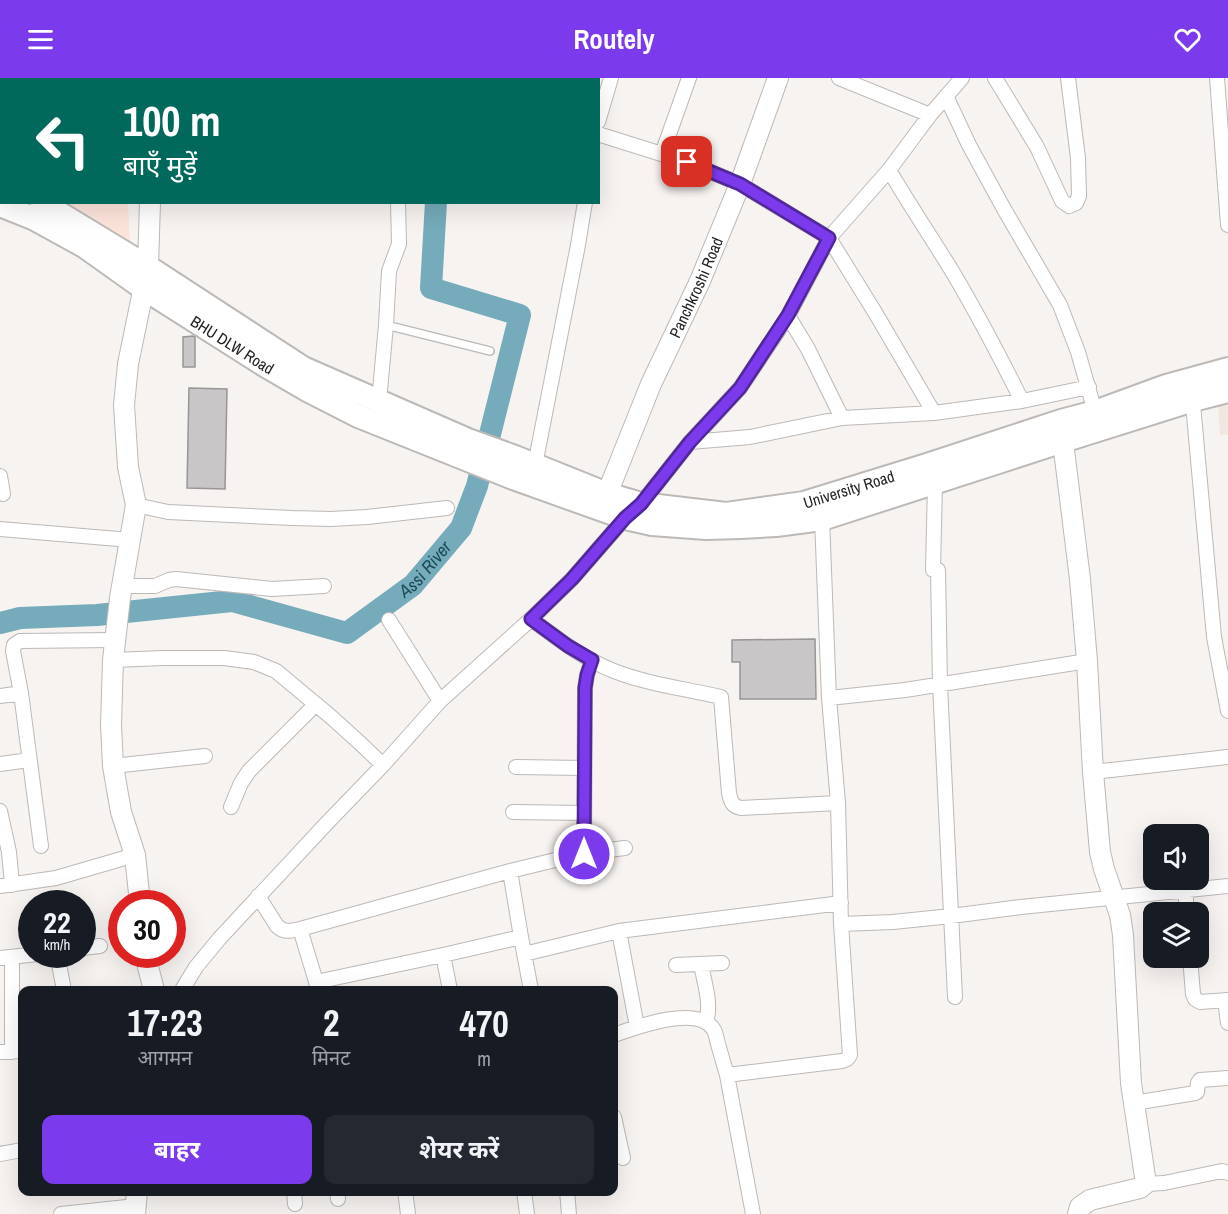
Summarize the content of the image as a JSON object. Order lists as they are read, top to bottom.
{
  "streets": {
    "main road": ["BHU DLW Road", "University Road"],
    "street": ["Panchkroshi Road"]
  },
  "crossings": [
    ["Panchkroshi Road", "University Road"],
    ["BHU DLW Road", "University Road"]
  ],
  "water": ["Assi River"],
  "page": {
    "header": "Routely",
    "turn": ["100 m", "बाएँ मुड़ें"],
    "speed": "22 km/h",
    "limit": "30",
    "eta": [
      "17:23",
      "आगमन",
      "2",
      "मिनट",
      "470",
      "m"
    ],
    "buttons": ["बाहर", "शेयर करें"]
  }
}
